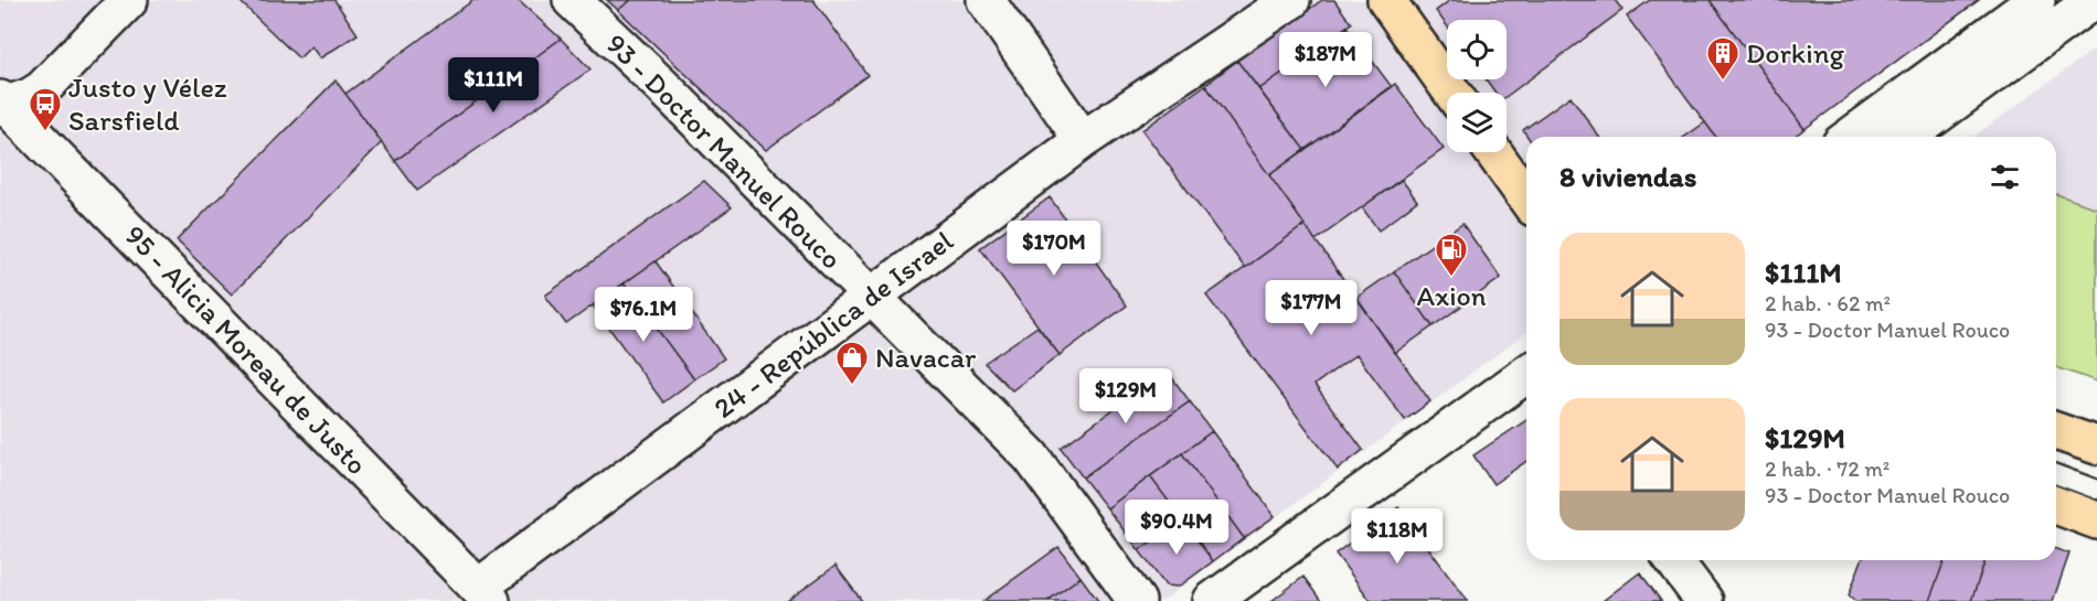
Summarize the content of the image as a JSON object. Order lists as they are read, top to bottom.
{
  "streets": {
    "street": ["93 - Doctor Manuel Rouco", "24 - República de Israel", "95 - Alicia Moreau de Justo"]
  },
  "crossings": [
    ["93 - Doctor Manuel Rouco", "24 - República de Israel"],
    ["24 - República de Israel", "95 - Alicia Moreau de Justo"]
  ],
  "places": {
    "building": ["Dorking"],
    "bus stop": ["Justo y Vélez Sarsfield"],
    "fuel station": ["Axion"],
    "shop": ["Navacar"]
  },
  "page": {
    "price": [
      "$187M",
      "$111M",
      "$170M",
      "$177M",
      "$76.1M",
      "$129M",
      "$90.4M",
      "$118M"
    ],
    "heading": "8 viviendas",
    "list": [
      {
        "name": "$111M",
        "note": "2 hab. · 62 m² · 93 - Doctor Manuel Rouco"
      },
      {
        "name": "$129M",
        "note": "2 hab. · 72 m² · 93 - Doctor Manuel Rouco"
      }
    ]
  }
}
